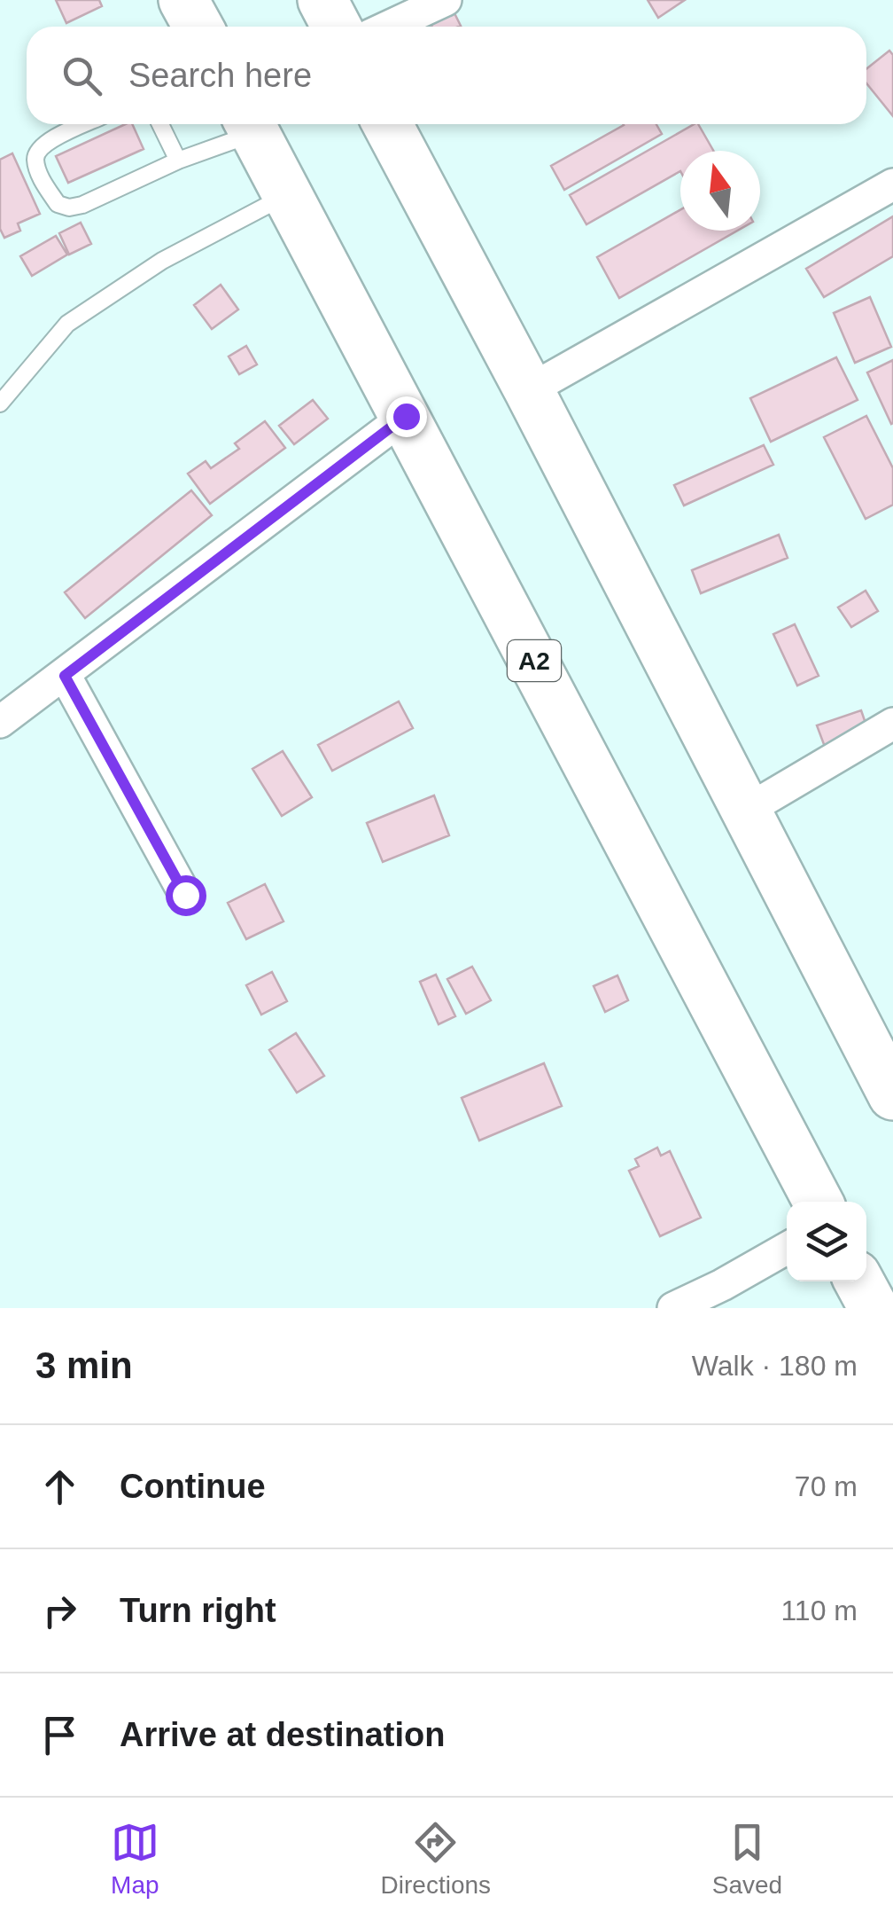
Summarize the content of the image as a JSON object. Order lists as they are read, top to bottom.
{
  "streets": {
    "highway": ["A2"]
  },
  "north": "top",
  "page": {
    "search": "Search here",
    "heading": ["3 min", "Walk · 180 m"],
    "list": [
      ["Continue", "70 m"],
      ["Turn right", "110 m"],
      "Arrive at destination"
    ],
    "nav": ["Map", "Directions", "Saved"]
  }
}
